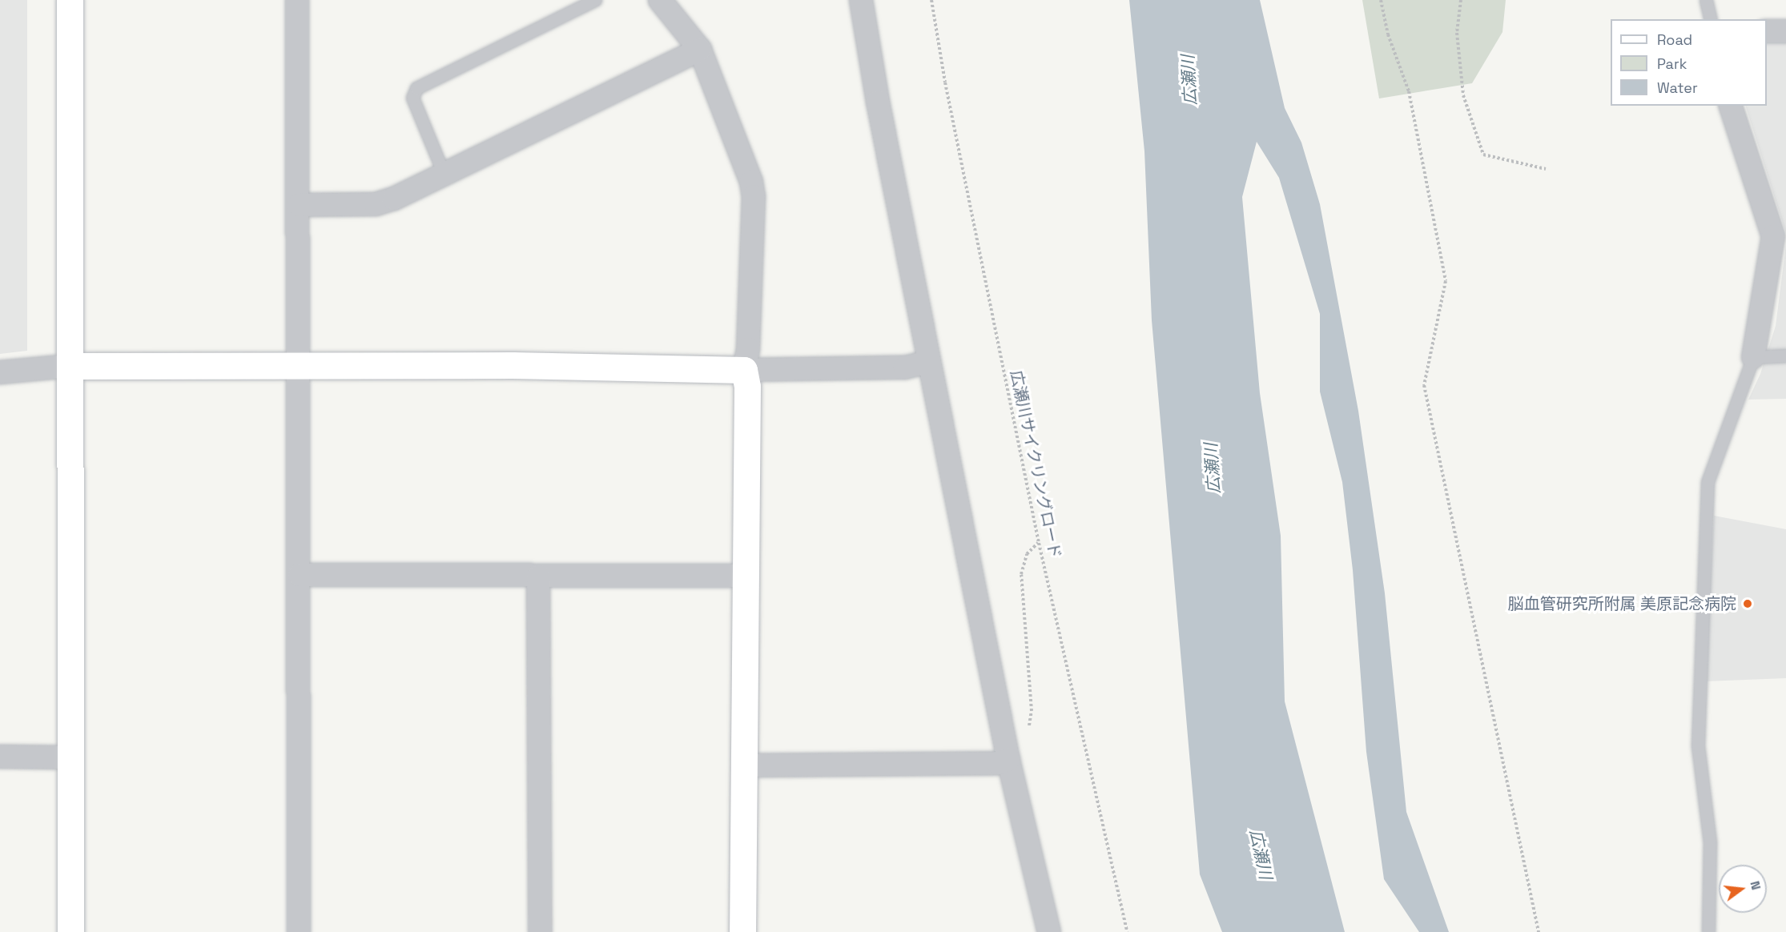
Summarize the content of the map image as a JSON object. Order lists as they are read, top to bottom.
{
  "streets": {
    "path": ["広瀬川サイクリングロード"]
  },
  "water": ["広瀬川"],
  "places": ["脳血管研究所附属 美原記念病院"],
  "legend": ["Road", "Park", "Water"],
  "north": "right"
}
